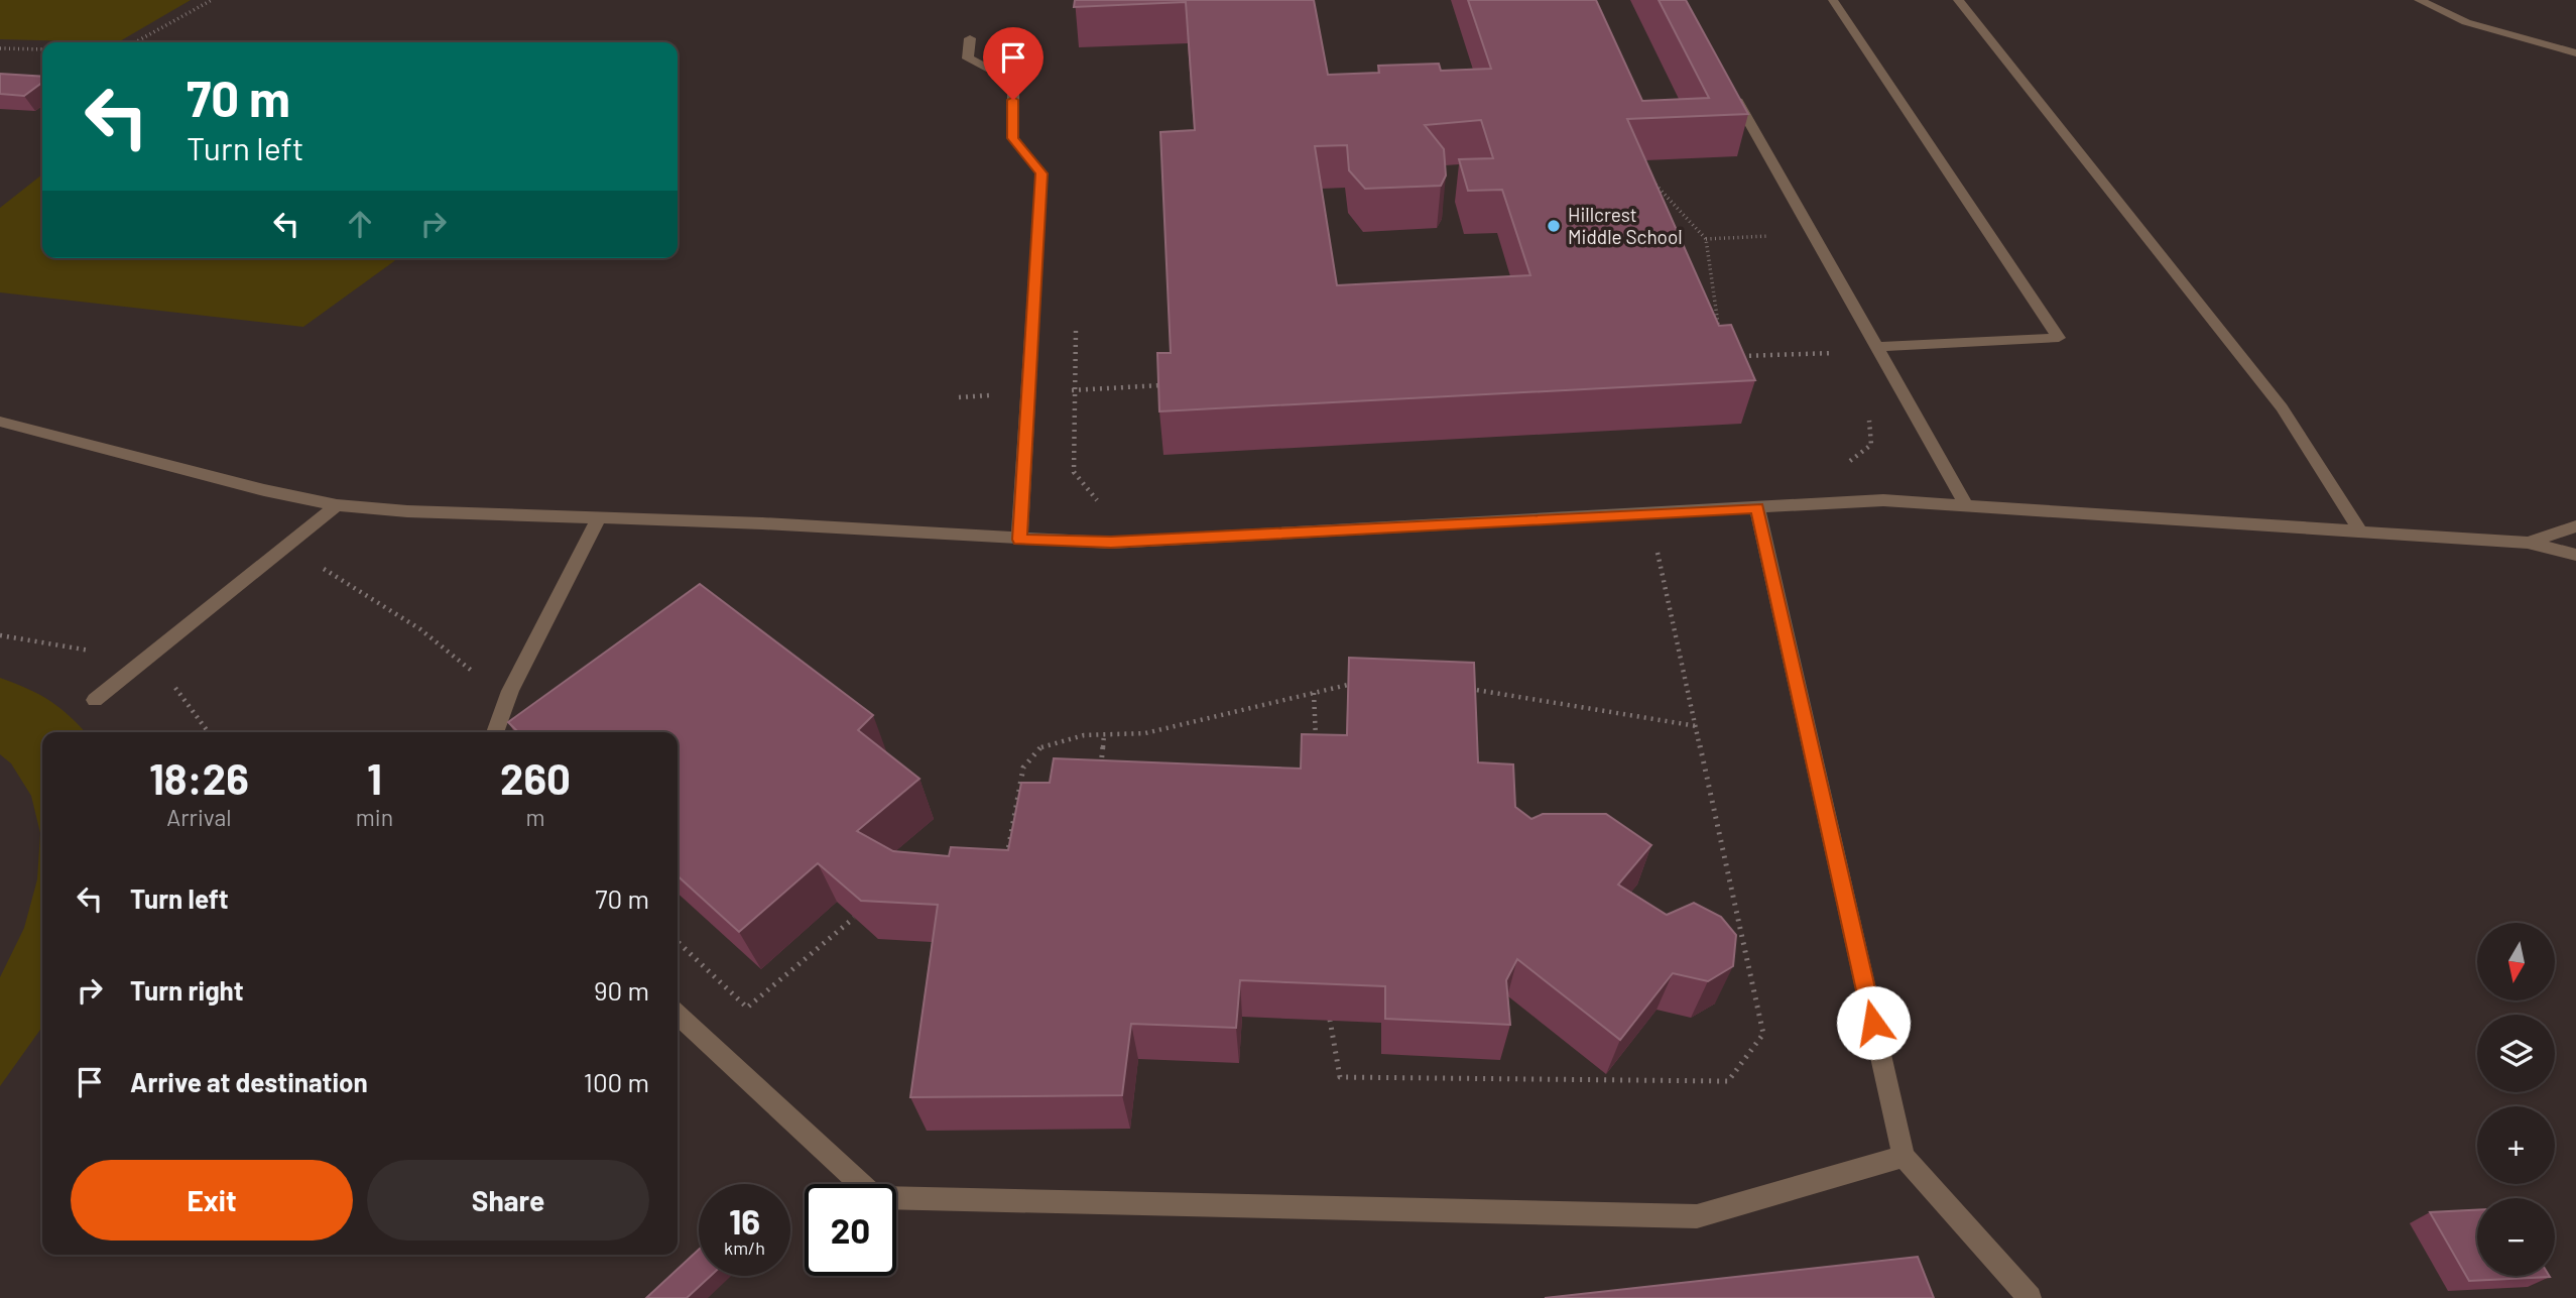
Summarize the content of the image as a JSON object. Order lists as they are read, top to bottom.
{
  "places": ["Hillcrest Middle School"],
  "north": "bottom",
  "page": {
    "turn": ["70 m", "Turn left"],
    "eta": [
      "18:26",
      "Arrival",
      "1",
      "min",
      "260",
      "m"
    ],
    "list": [
      {
        "name": "Turn left",
        "value": "70 m"
      },
      {
        "name": "Turn right",
        "value": "90 m"
      },
      {
        "name": "Arrive at destination",
        "value": "100 m"
      }
    ],
    "map_buttons": ["+", "−"],
    "buttons": ["Exit", "Share"],
    "speed": "16 km/h",
    "limit": "20"
  }
}
